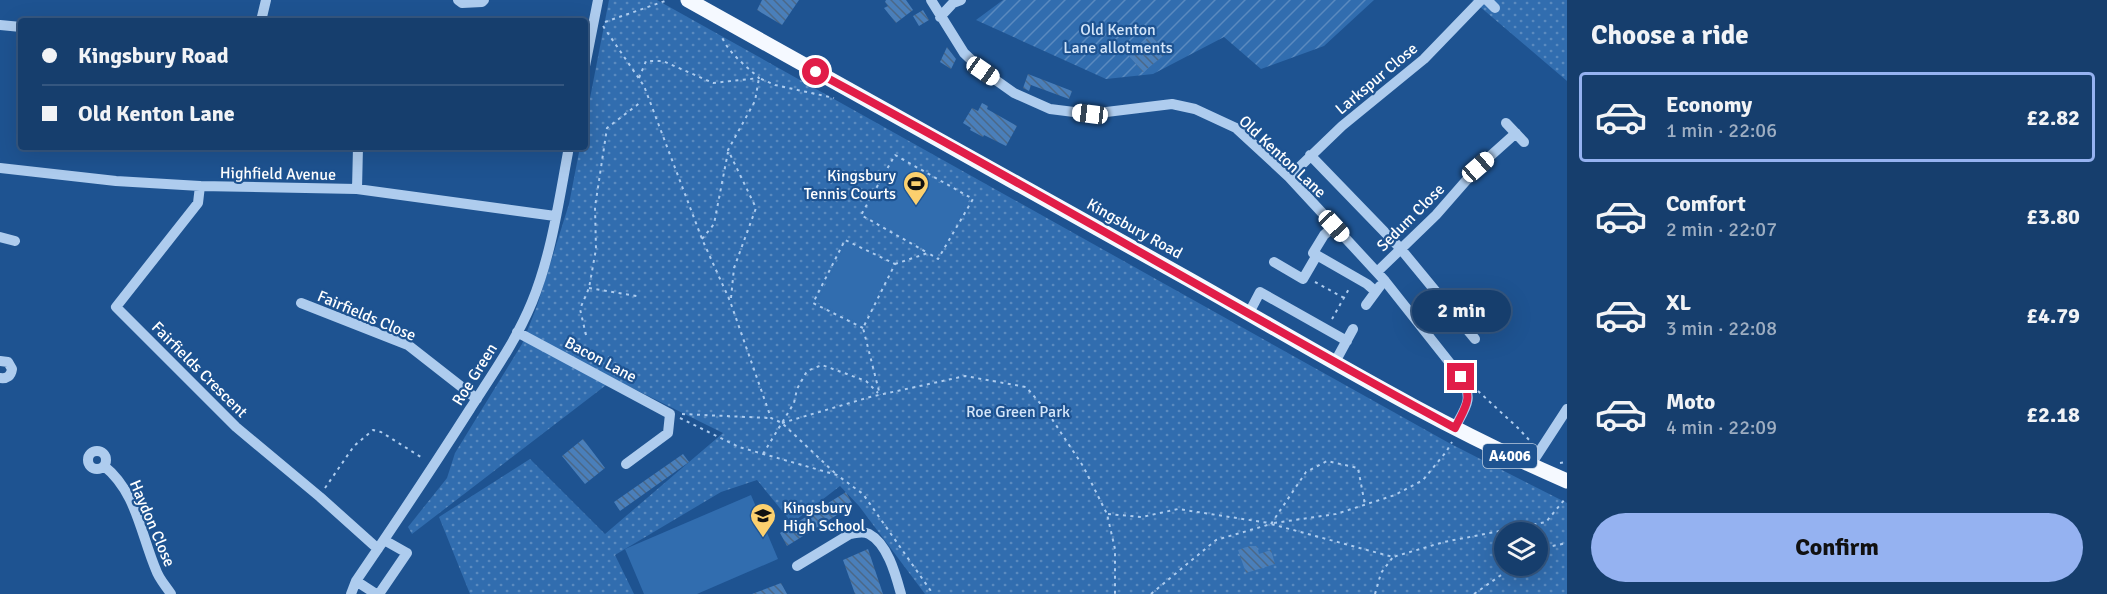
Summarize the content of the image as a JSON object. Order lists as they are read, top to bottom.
{
  "streets": {
    "main road": ["Kingsbury Road", "A4006"],
    "street": [
      "Larkspur Close",
      "Old Kenton Lane",
      "Highfield Avenue",
      "Sedum Close",
      "Fairfields Close",
      "Bacon Lane",
      "Fairfields Crescent",
      "Roe Green",
      "Haydon Close"
    ]
  },
  "crossings": [
    ["Larkspur Close", "Old Kenton Lane"],
    ["Old Kenton Lane", "Sedum Close"],
    ["Highfield Avenue", "Fairfields Crescent"],
    ["Highfield Avenue", "Roe Green"],
    ["Fairfields Close", "Roe Green"],
    ["Bacon Lane", "Roe Green"],
    ["Fairfields Crescent", "Roe Green"]
  ],
  "parks": ["Old Kenton Lane allotments", "Roe Green Park"],
  "places": {
    "sports": ["Kingsbury Tennis Courts"],
    "school or university": ["Kingsbury High School"]
  },
  "page": {
    "heading": "Choose a ride",
    "banner": ["Kingsbury Road", "Old Kenton Lane"],
    "list": [
      {
        "name": "Economy",
        "note": "1 min · 22:06",
        "value": "£2.82"
      },
      {
        "name": "Comfort",
        "note": "2 min · 22:07",
        "value": "£3.80"
      },
      {
        "name": "XL",
        "note": "3 min · 22:08",
        "value": "£4.79"
      },
      {
        "name": "Moto",
        "note": "4 min · 22:09",
        "value": "£2.18"
      }
    ],
    "bubble": "2 min",
    "buttons": "Confirm"
  }
}
